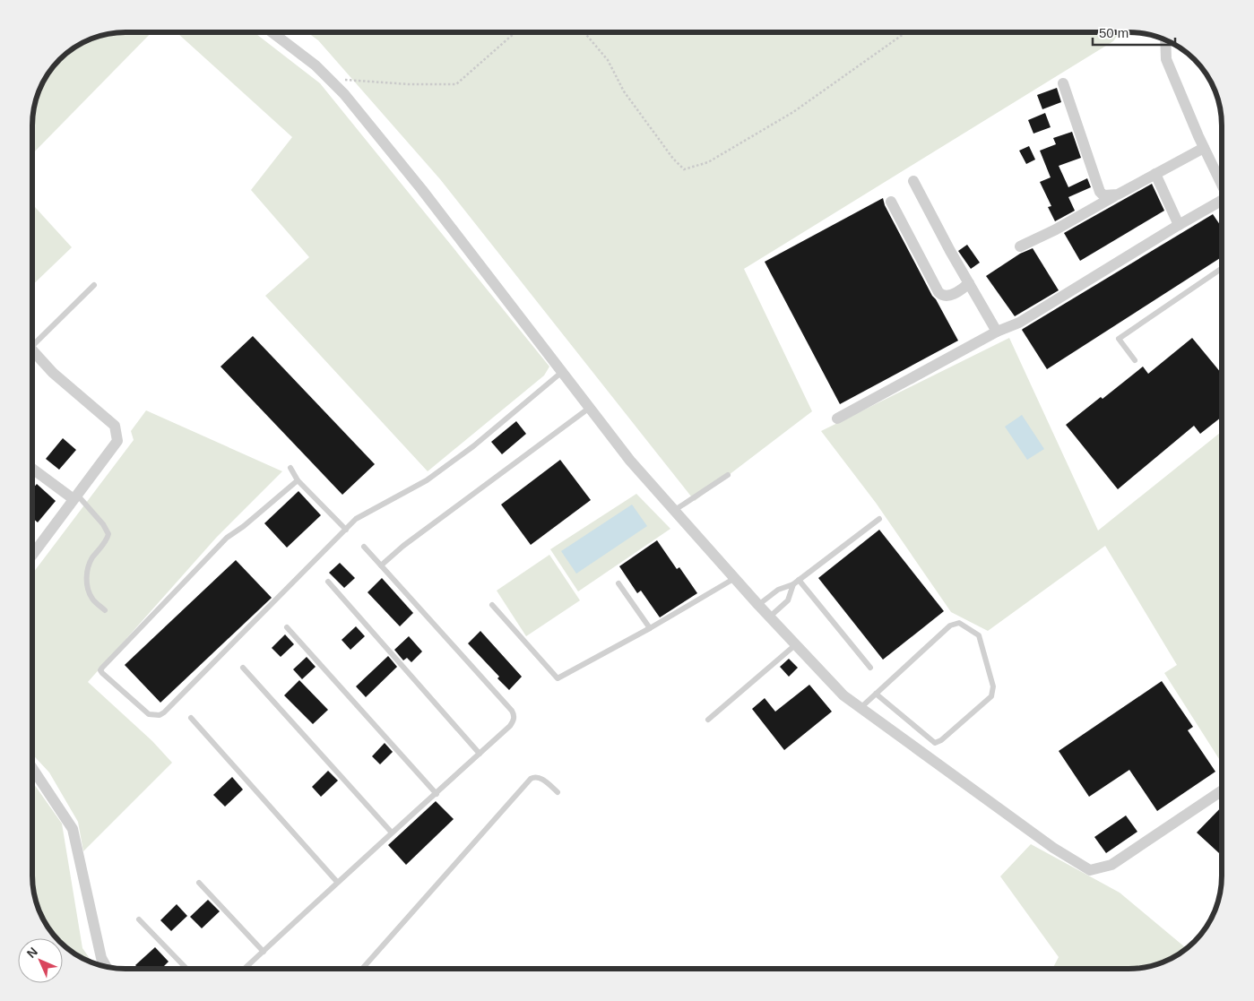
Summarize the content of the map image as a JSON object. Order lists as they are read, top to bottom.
{
  "scale_bar": "50 m",
  "north": "top left"
}
